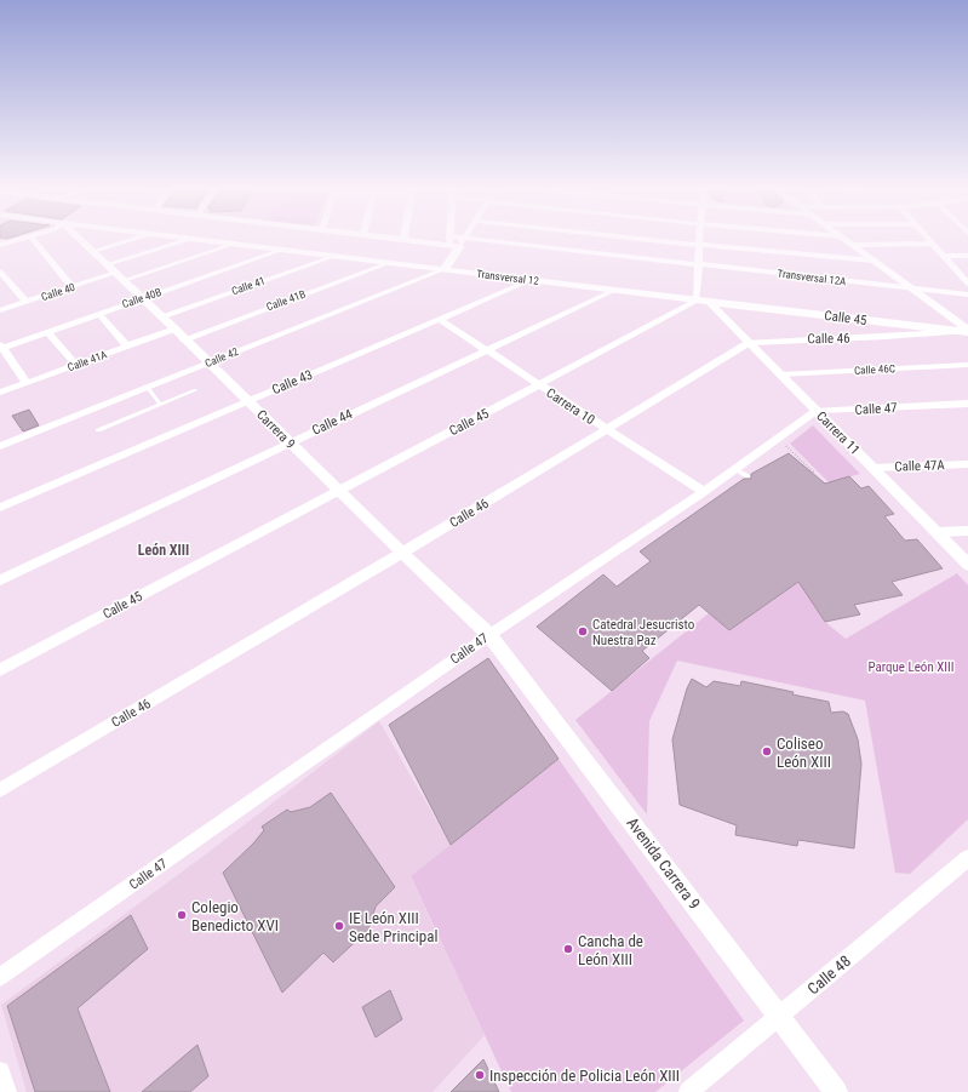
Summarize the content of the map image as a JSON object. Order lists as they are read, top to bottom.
{
  "streets": {
    "street": [
      "Transversal 12",
      "Transversal 12A",
      "Calle 41",
      "Calle 40",
      "Calle 40B",
      "Calle 41B",
      "Calle 45",
      "Calle 46",
      "Calle 42",
      "Calle 41A",
      "Calle 46C",
      "Calle 43",
      "Carrera 10",
      "Calle 47",
      "Calle 44",
      "Carrera 9",
      "Carrera 11",
      "Calle 47A",
      "Avenida Carrera 9",
      "Calle 48"
    ]
  },
  "crossings": [
    ["Transversal 12", "Calle 41"],
    ["Transversal 12", "Calle 40B"],
    ["Transversal 12", "Calle 41B"],
    ["Transversal 12", "Calle 45"],
    ["Transversal 12", "Calle 42"],
    ["Transversal 12", "Calle 43"],
    ["Transversal 12", "Calle 44"],
    ["Transversal 12", "Carrera 11"],
    ["Calle 41", "Carrera 9"],
    ["Calle 40", "Carrera 9"],
    ["Calle 40B", "Carrera 9"],
    ["Calle 41B", "Carrera 9"],
    ["Calle 45", "Calle 46"],
    ["Calle 45", "Carrera 10"],
    ["Calle 45", "Carrera 9"],
    ["Calle 45", "Carrera 11"],
    ["Calle 46", "Carrera 10"],
    ["Calle 46", "Carrera 9"],
    ["Calle 46", "Carrera 11"],
    ["Calle 42", "Carrera 9"],
    ["Calle 41A", "Carrera 9"],
    ["Calle 46C", "Carrera 11"],
    ["Calle 43", "Carrera 10"],
    ["Calle 43", "Carrera 9"],
    ["Carrera 10", "Calle 47"],
    ["Carrera 10", "Calle 44"],
    ["Calle 47", "Carrera 9"],
    ["Calle 47", "Carrera 11"],
    ["Calle 47", "Avenida Carrera 9"],
    ["Calle 44", "Carrera 9"],
    ["Carrera 9", "Avenida Carrera 9"],
    ["Carrera 11", "Calle 47A"],
    ["Avenida Carrera 9", "Calle 48"]
  ],
  "districts": ["León XIII"],
  "parks": ["Parque León XIII"],
  "places": [
    "Catedral Jesucristo Nuestra Paz",
    "Coliseo León XIII",
    "Colegio Benedicto XVI",
    "IE León XIII Sede Principal",
    "Cancha de León XIII",
    "Inspección de Policia León XIII"
  ]
}
